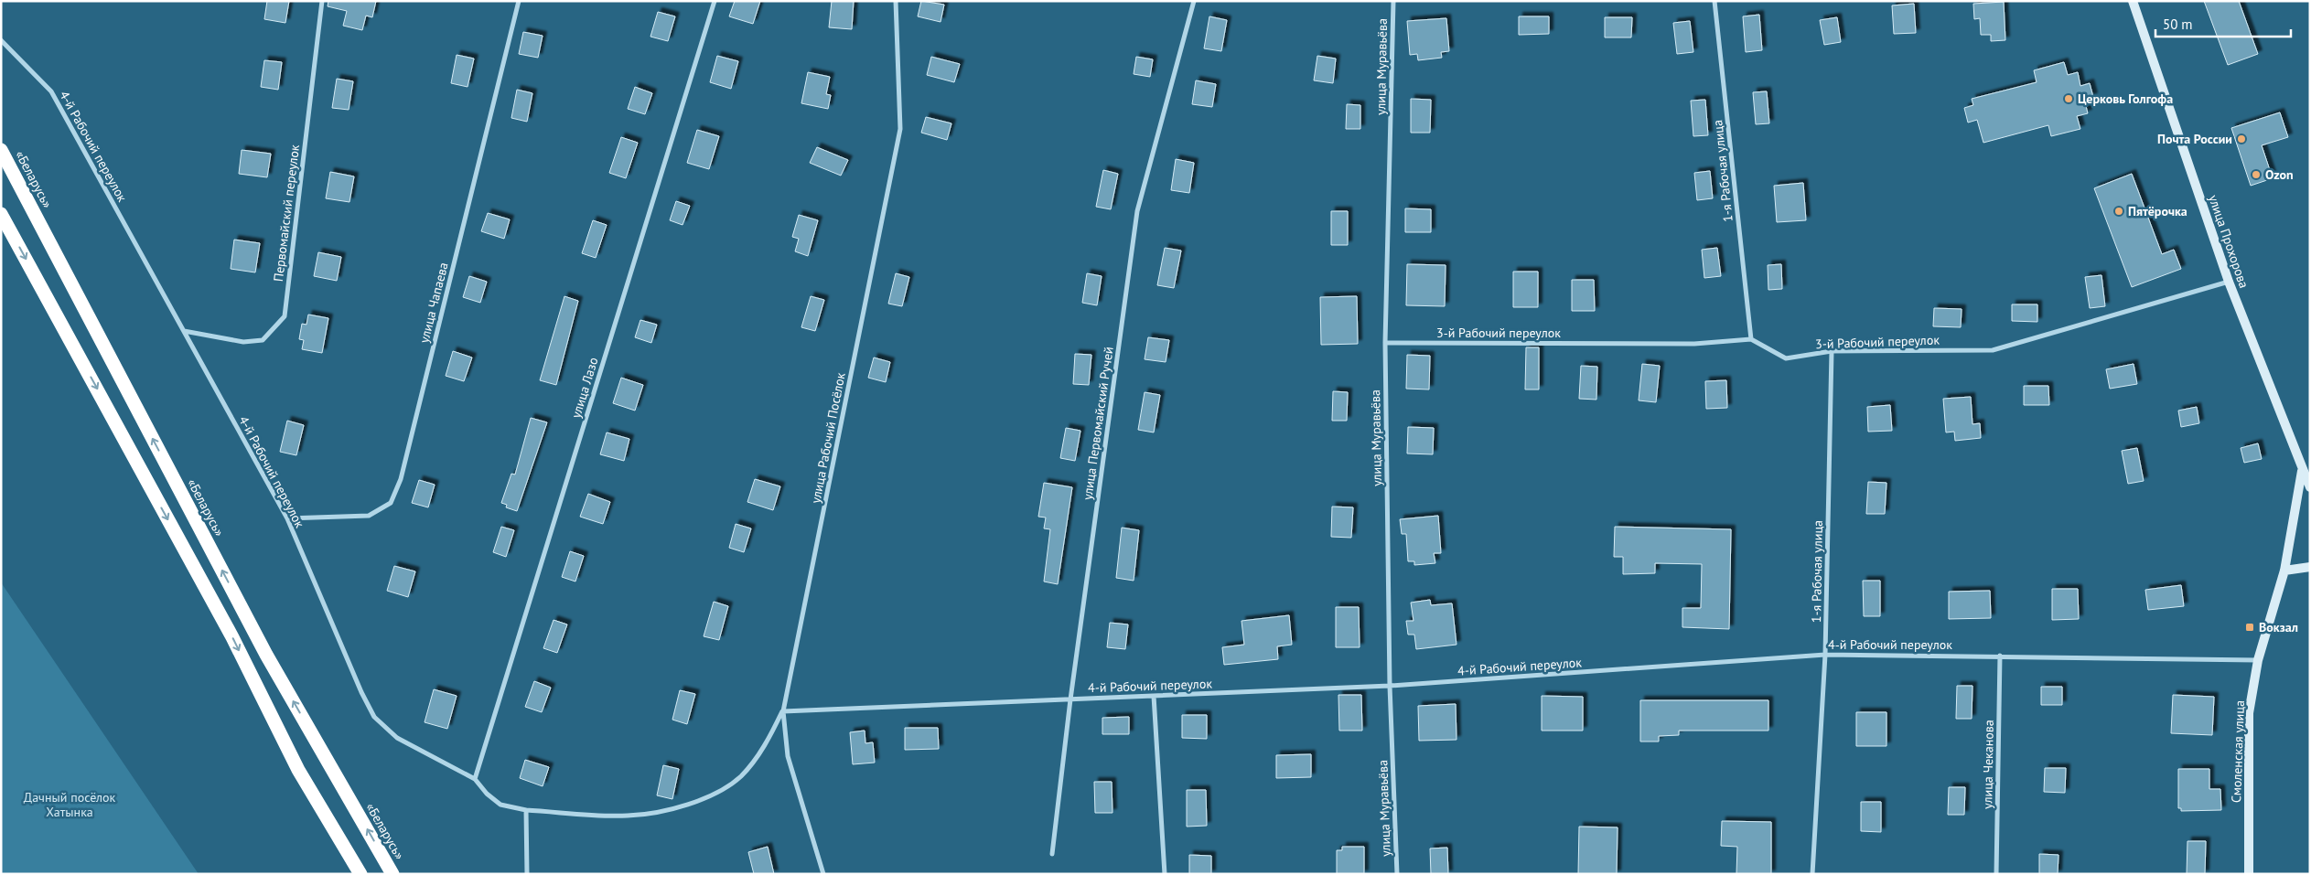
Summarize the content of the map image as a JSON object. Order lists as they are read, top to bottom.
{
  "streets": {
    "highway": ["«Беларусь»"],
    "street": [
      "улица Муравьёва",
      "4-й Рабочий переулок",
      "1-я Рабочая улица",
      "Первомайский переулок",
      "улица Прохорова",
      "улица Чапаева",
      "3-й Рабочий переулок",
      "улица Лазо",
      "улица Первомайский Ручей",
      "улица Рабочий Посёлок",
      "Смоленская улица",
      "улица Чеканова"
    ]
  },
  "crossings": [
    ["улица Муравьёва", "4-й Рабочий переулок"],
    ["улица Муравьёва", "3-й Рабочий переулок"],
    ["4-й Рабочий переулок", "1-я Рабочая улица"],
    ["4-й Рабочий переулок", "Первомайский переулок"],
    ["4-й Рабочий переулок", "улица Чапаева"],
    ["4-й Рабочий переулок", "улица Лазо"],
    ["4-й Рабочий переулок", "улица Первомайский Ручей"],
    ["4-й Рабочий переулок", "улица Рабочий Посёлок"],
    ["4-й Рабочий переулок", "Смоленская улица"],
    ["4-й Рабочий переулок", "улица Чеканова"],
    ["1-я Рабочая улица", "3-й Рабочий переулок"],
    ["улица Прохорова", "3-й Рабочий переулок"],
    ["улица Прохорова", "Смоленская улица"]
  ],
  "parks": ["Дачный посёлок Хатынка"],
  "places": {
    "other": [
      "Церковь Голгофа",
      "Почта России",
      "Ozon",
      "Пятёрочка"
    ],
    "transit": ["Вокзал"]
  },
  "scale_bar": "50 m"
}
